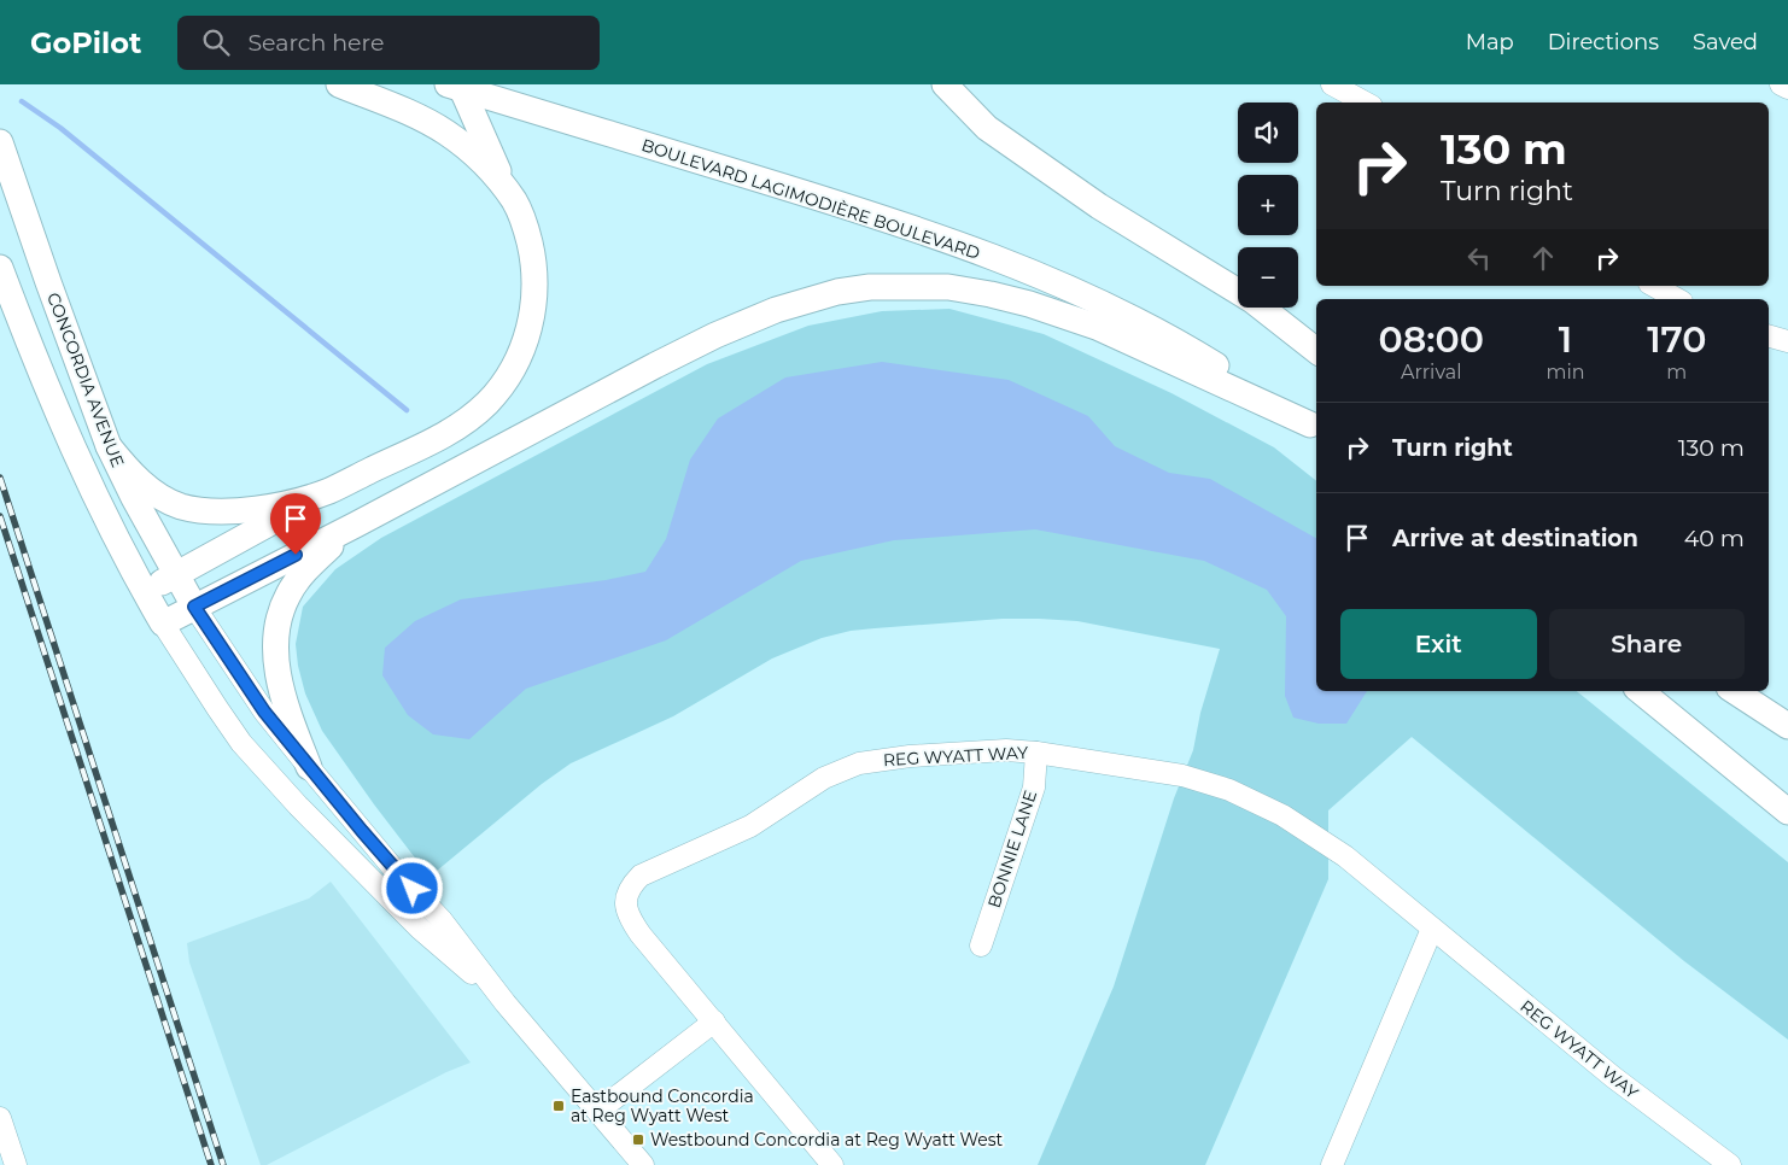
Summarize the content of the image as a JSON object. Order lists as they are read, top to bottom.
{
  "streets": {
    "main road": ["BOULEVARD LAGIMODIÈRE BOULEVARD", "CONCORDIA AVENUE"],
    "street": ["REG WYATT WAY", "BONNIE LANE"]
  },
  "crossings": [
    ["REG WYATT WAY", "BONNIE LANE"]
  ],
  "places": {
    "transit": ["Eastbound Concordia at Reg Wyatt West", "Westbound Concordia at Reg Wyatt West"]
  },
  "page": {
    "header": "GoPilot",
    "search": "Search here",
    "nav": ["Map", "Directions", "Saved"],
    "map_buttons": ["+", "−"],
    "turn": ["130 m", "Turn right"],
    "eta": [
      "08:00",
      "Arrival",
      "1",
      "min",
      "170",
      "m"
    ],
    "list": [
      {
        "name": "Turn right",
        "value": "130 m"
      },
      {
        "name": "Arrive at destination",
        "value": "40 m"
      }
    ],
    "buttons": ["Exit", "Share"]
  }
}
